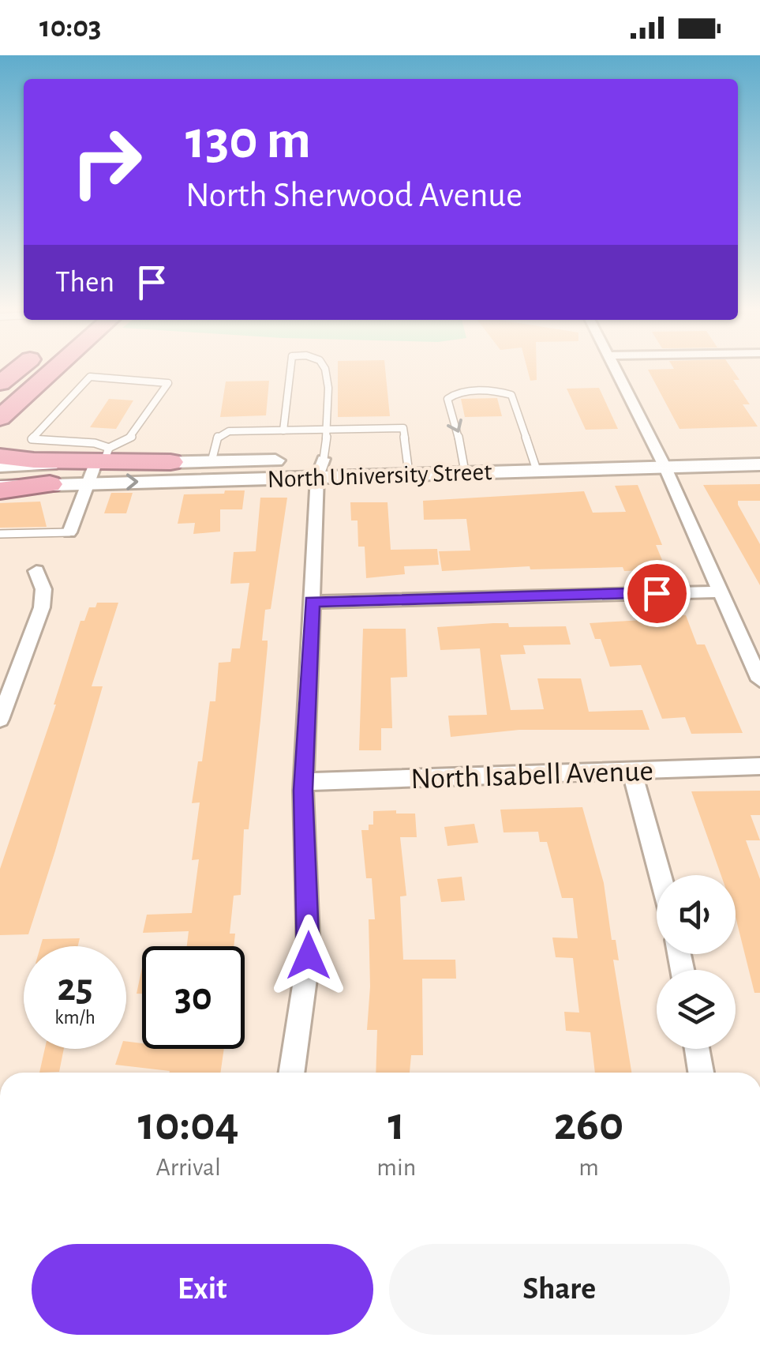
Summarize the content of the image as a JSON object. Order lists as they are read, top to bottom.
{
  "streets": {
    "main road": ["North University Street"],
    "street": ["North Isabell Avenue"]
  },
  "page": {
    "status": "10:03",
    "turn": ["130 m", "North Sherwood Avenue"],
    "then": "Then",
    "speed": "25 km/h",
    "limit": "30",
    "eta": [
      "10:04",
      "Arrival",
      "1",
      "min",
      "260",
      "m"
    ],
    "buttons": ["Exit", "Share"]
  }
}
